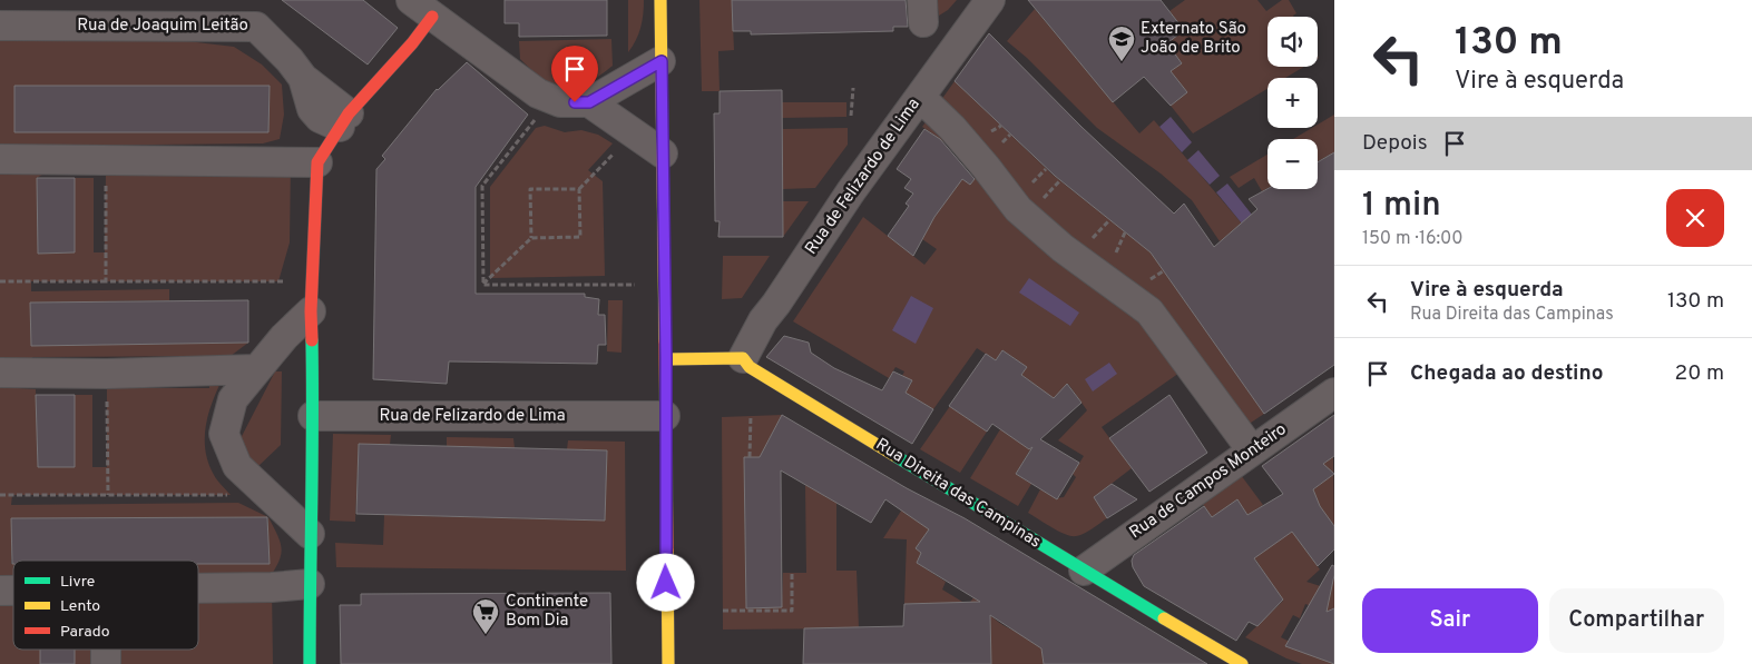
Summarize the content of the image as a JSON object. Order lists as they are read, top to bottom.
{
  "streets": {
    "street": [
      "Rua de Joaquim Leitão",
      "Rua de Felizardo de Lima",
      "Rua de Campos Monteiro",
      "Rua Direita das Campinas"
    ]
  },
  "crossings": [
    ["Rua de Felizardo de Lima", "Rua Direita das Campinas"],
    ["Rua de Campos Monteiro", "Rua Direita das Campinas"]
  ],
  "places": {
    "school or university": ["Externato São João de Brito"],
    "supermarket": ["Continente Bom Dia"]
  },
  "legend": ["Livre", "Lento", "Parado"],
  "page": {
    "turn": ["130 m", "Vire à esquerda"],
    "map_buttons": ["+", "−"],
    "then": "Depois",
    "heading": ["1 min", "150 m · 16:00"],
    "list": [
      {
        "name": "Vire à esquerda",
        "note": "Rua Direita das Campinas",
        "value": "130 m"
      },
      {
        "name": "Chegada ao destino",
        "value": "20 m"
      }
    ],
    "buttons": ["Sair", "Compartilhar"]
  }
}
